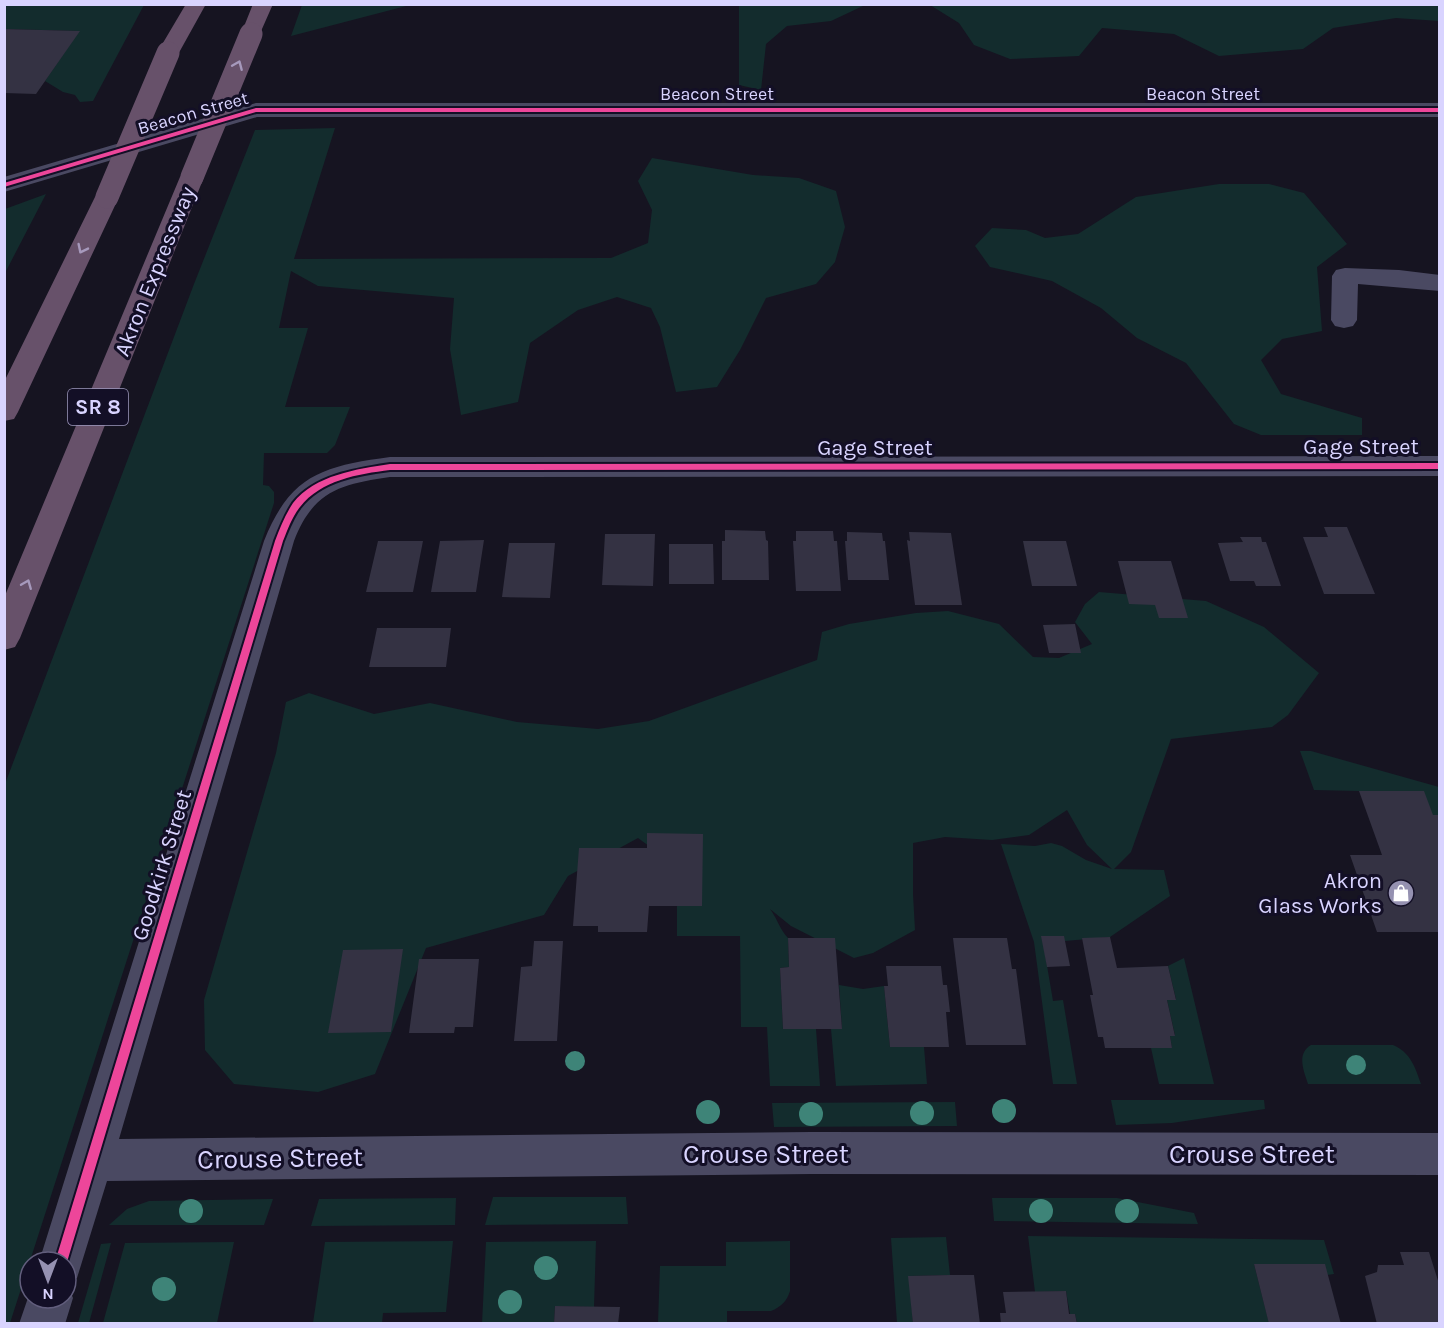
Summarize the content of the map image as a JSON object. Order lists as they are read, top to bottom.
{
  "streets": {
    "highway": ["Akron Expressway", "SR 8"],
    "street": [
      "Beacon Street",
      "Gage Street",
      "Goodkirk Street",
      "Crouse Street"
    ]
  },
  "crossings": [
    ["Gage Street", "Goodkirk Street"],
    ["Goodkirk Street", "Crouse Street"]
  ],
  "places": {
    "shop": ["Akron Glass Works"]
  },
  "north": "bottom"
}
